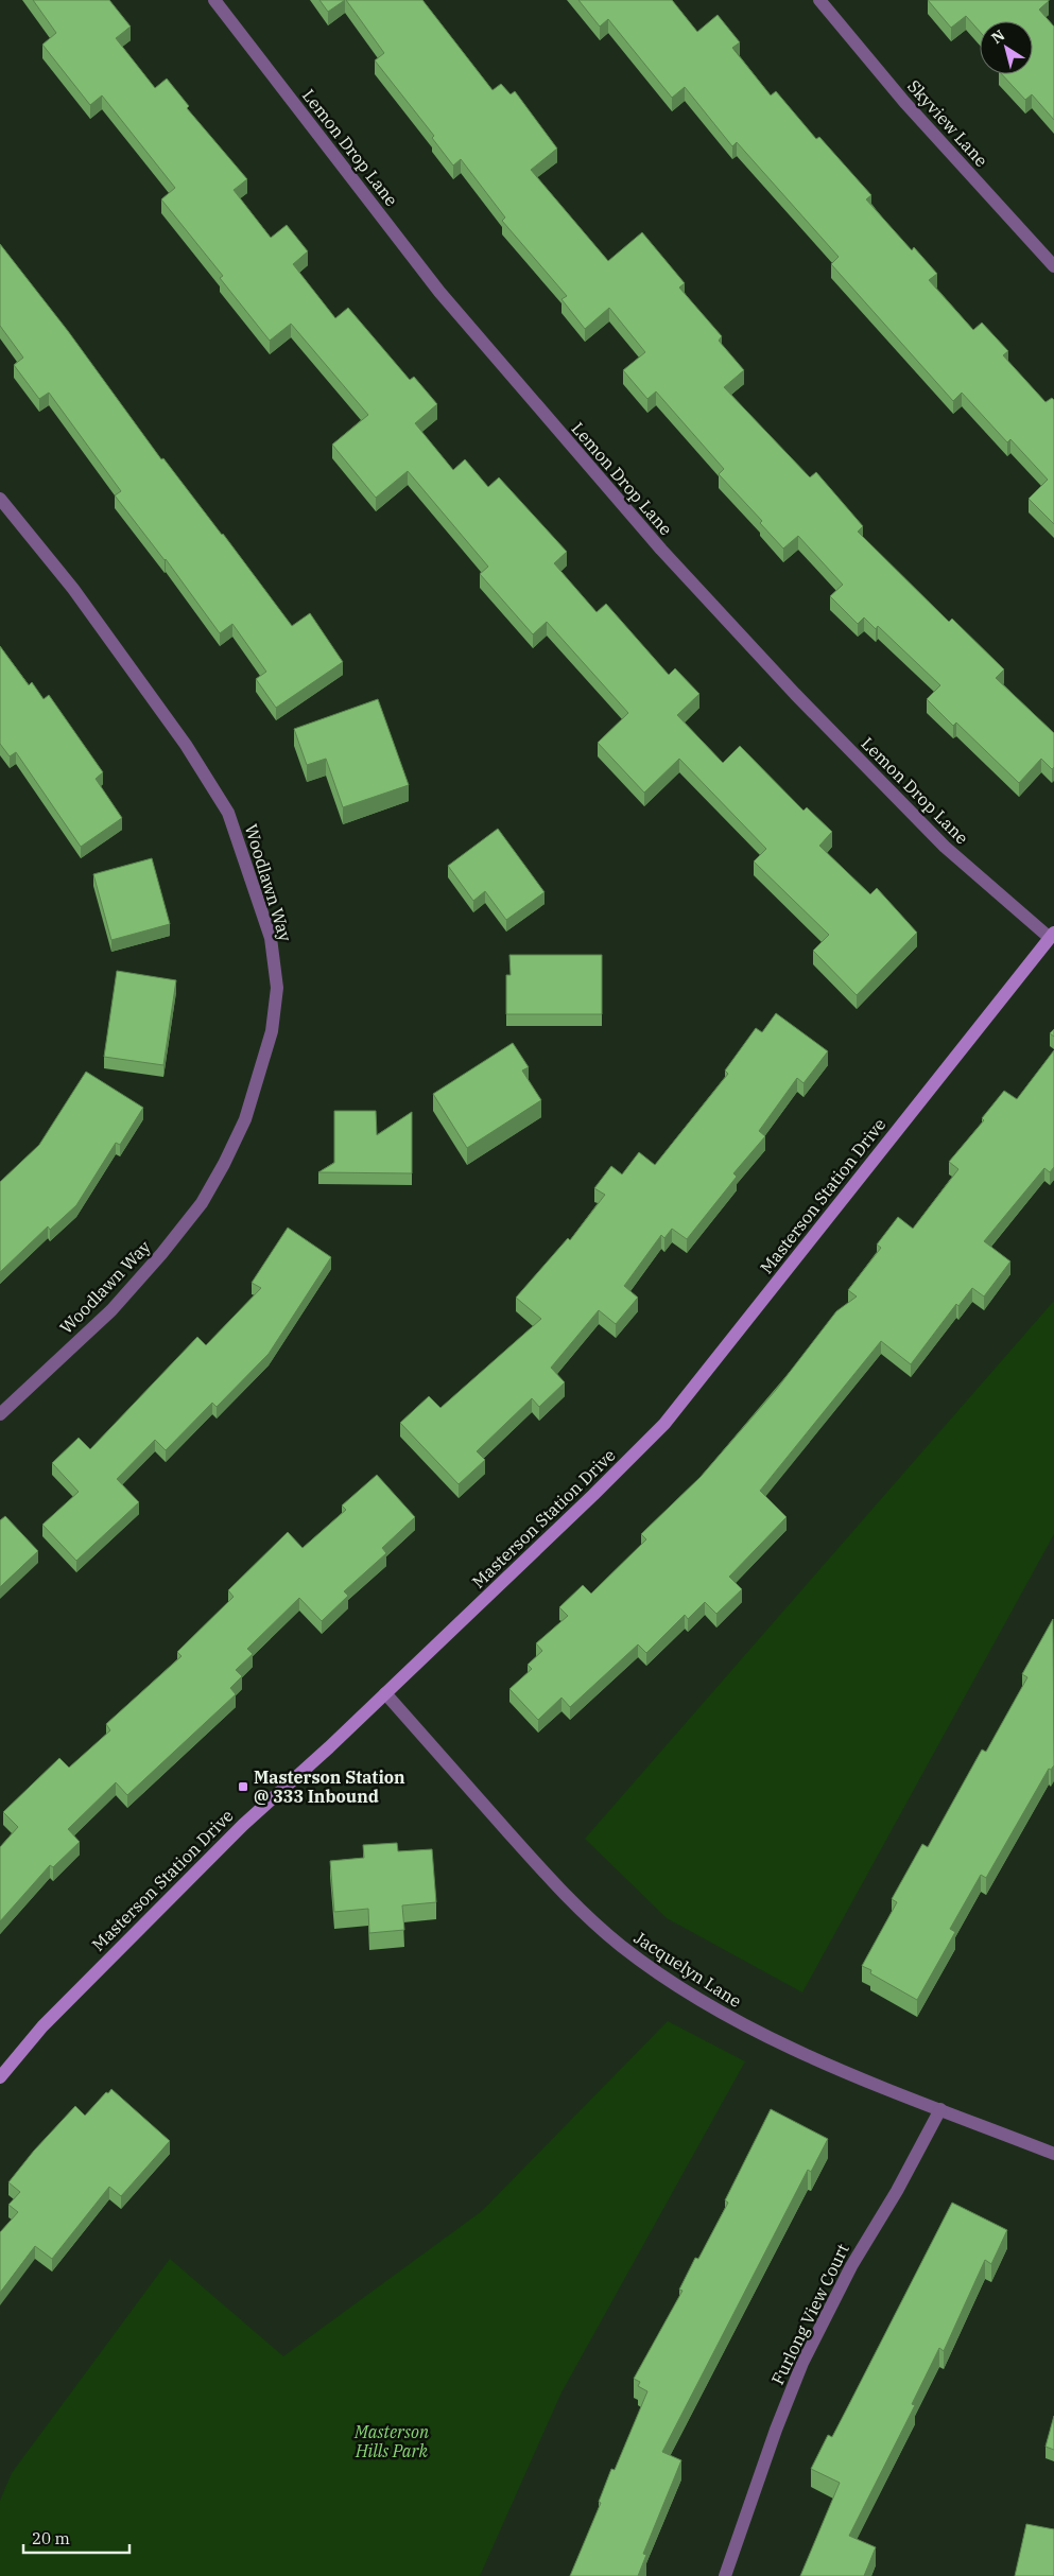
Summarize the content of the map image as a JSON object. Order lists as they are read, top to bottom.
{
  "streets": {
    "street": [
      "Skyview Lane",
      "Lemon Drop Lane",
      "Woodlawn Way",
      "Masterson Station Drive",
      "Jacquelyn Lane",
      "Furlong View Court"
    ]
  },
  "crossings": [
    ["Lemon Drop Lane", "Masterson Station Drive"],
    ["Masterson Station Drive", "Jacquelyn Lane"],
    ["Jacquelyn Lane", "Furlong View Court"]
  ],
  "parks": ["Masterson Hills Park"],
  "places": {
    "transit": ["Masterson Station @ 333 Inbound"]
  },
  "scale_bar": "20 m",
  "north": "top left"
}
